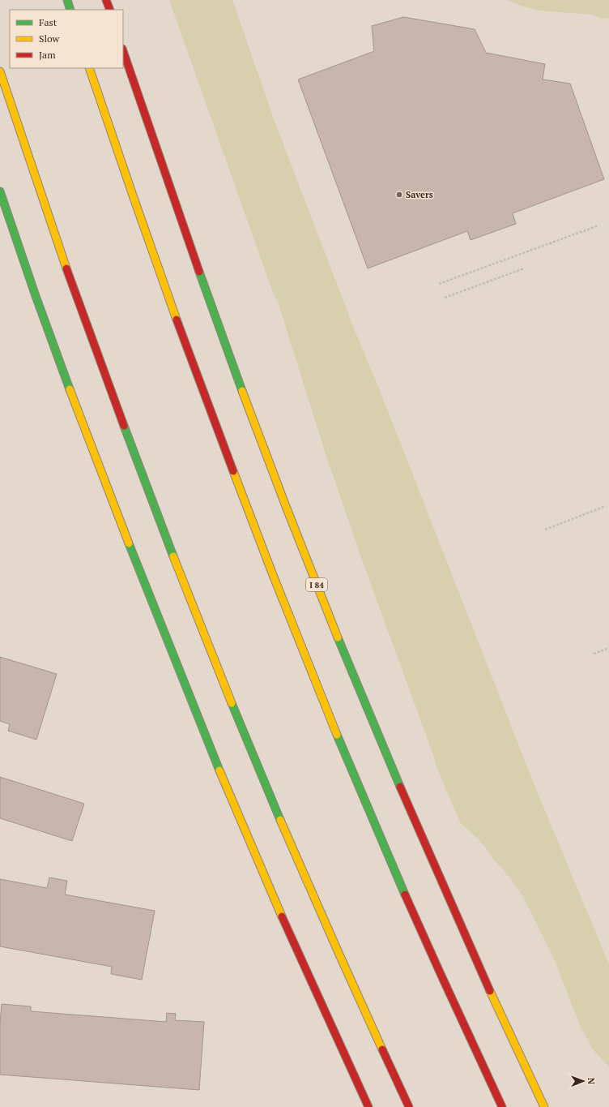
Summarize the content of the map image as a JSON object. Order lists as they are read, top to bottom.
{
  "streets": {
    "highway": ["I 84"]
  },
  "places": ["Savers"],
  "legend": ["Fast", "Slow", "Jam"],
  "north": "right"
}
